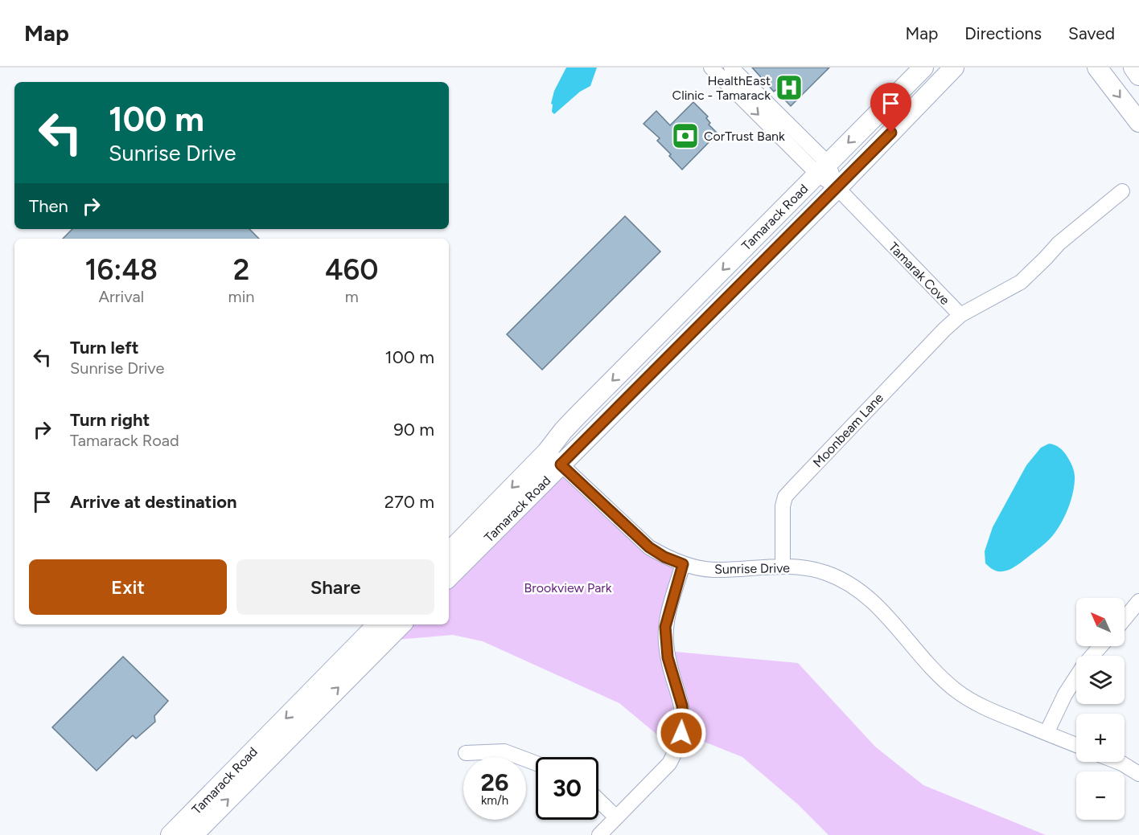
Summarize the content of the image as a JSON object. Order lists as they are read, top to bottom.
{
  "streets": {
    "street": [
      "Tamarack Road",
      "Tamarak Cove",
      "Moonbeam Lane",
      "Sunrise Drive"
    ]
  },
  "crossings": [
    ["Tamarack Road", "Tamarak Cove"],
    ["Tamarack Road", "Sunrise Drive"],
    ["Tamarak Cove", "Moonbeam Lane"],
    ["Moonbeam Lane", "Sunrise Drive"]
  ],
  "parks": ["Brookview Park"],
  "places": {
    "hospital": ["HealthEast Clinic - Tamarack"],
    "bank": ["CorTrust Bank"]
  },
  "north": "top left",
  "page": {
    "header": "Map",
    "nav": ["Map", "Directions", "Saved"],
    "turn": ["100 m", "Sunrise Drive"],
    "then": "Then",
    "eta": [
      "16:48",
      "Arrival",
      "2",
      "min",
      "460",
      "m"
    ],
    "list": [
      {
        "name": "Turn left",
        "note": "Sunrise Drive",
        "value": "100 m"
      },
      {
        "name": "Turn right",
        "note": "Tamarack Road",
        "value": "90 m"
      },
      {
        "name": "Arrive at destination",
        "value": "270 m"
      }
    ],
    "buttons": ["Exit", "Share"],
    "map_buttons": ["+", "−"],
    "speed": "26 km/h",
    "limit": "30"
  }
}
